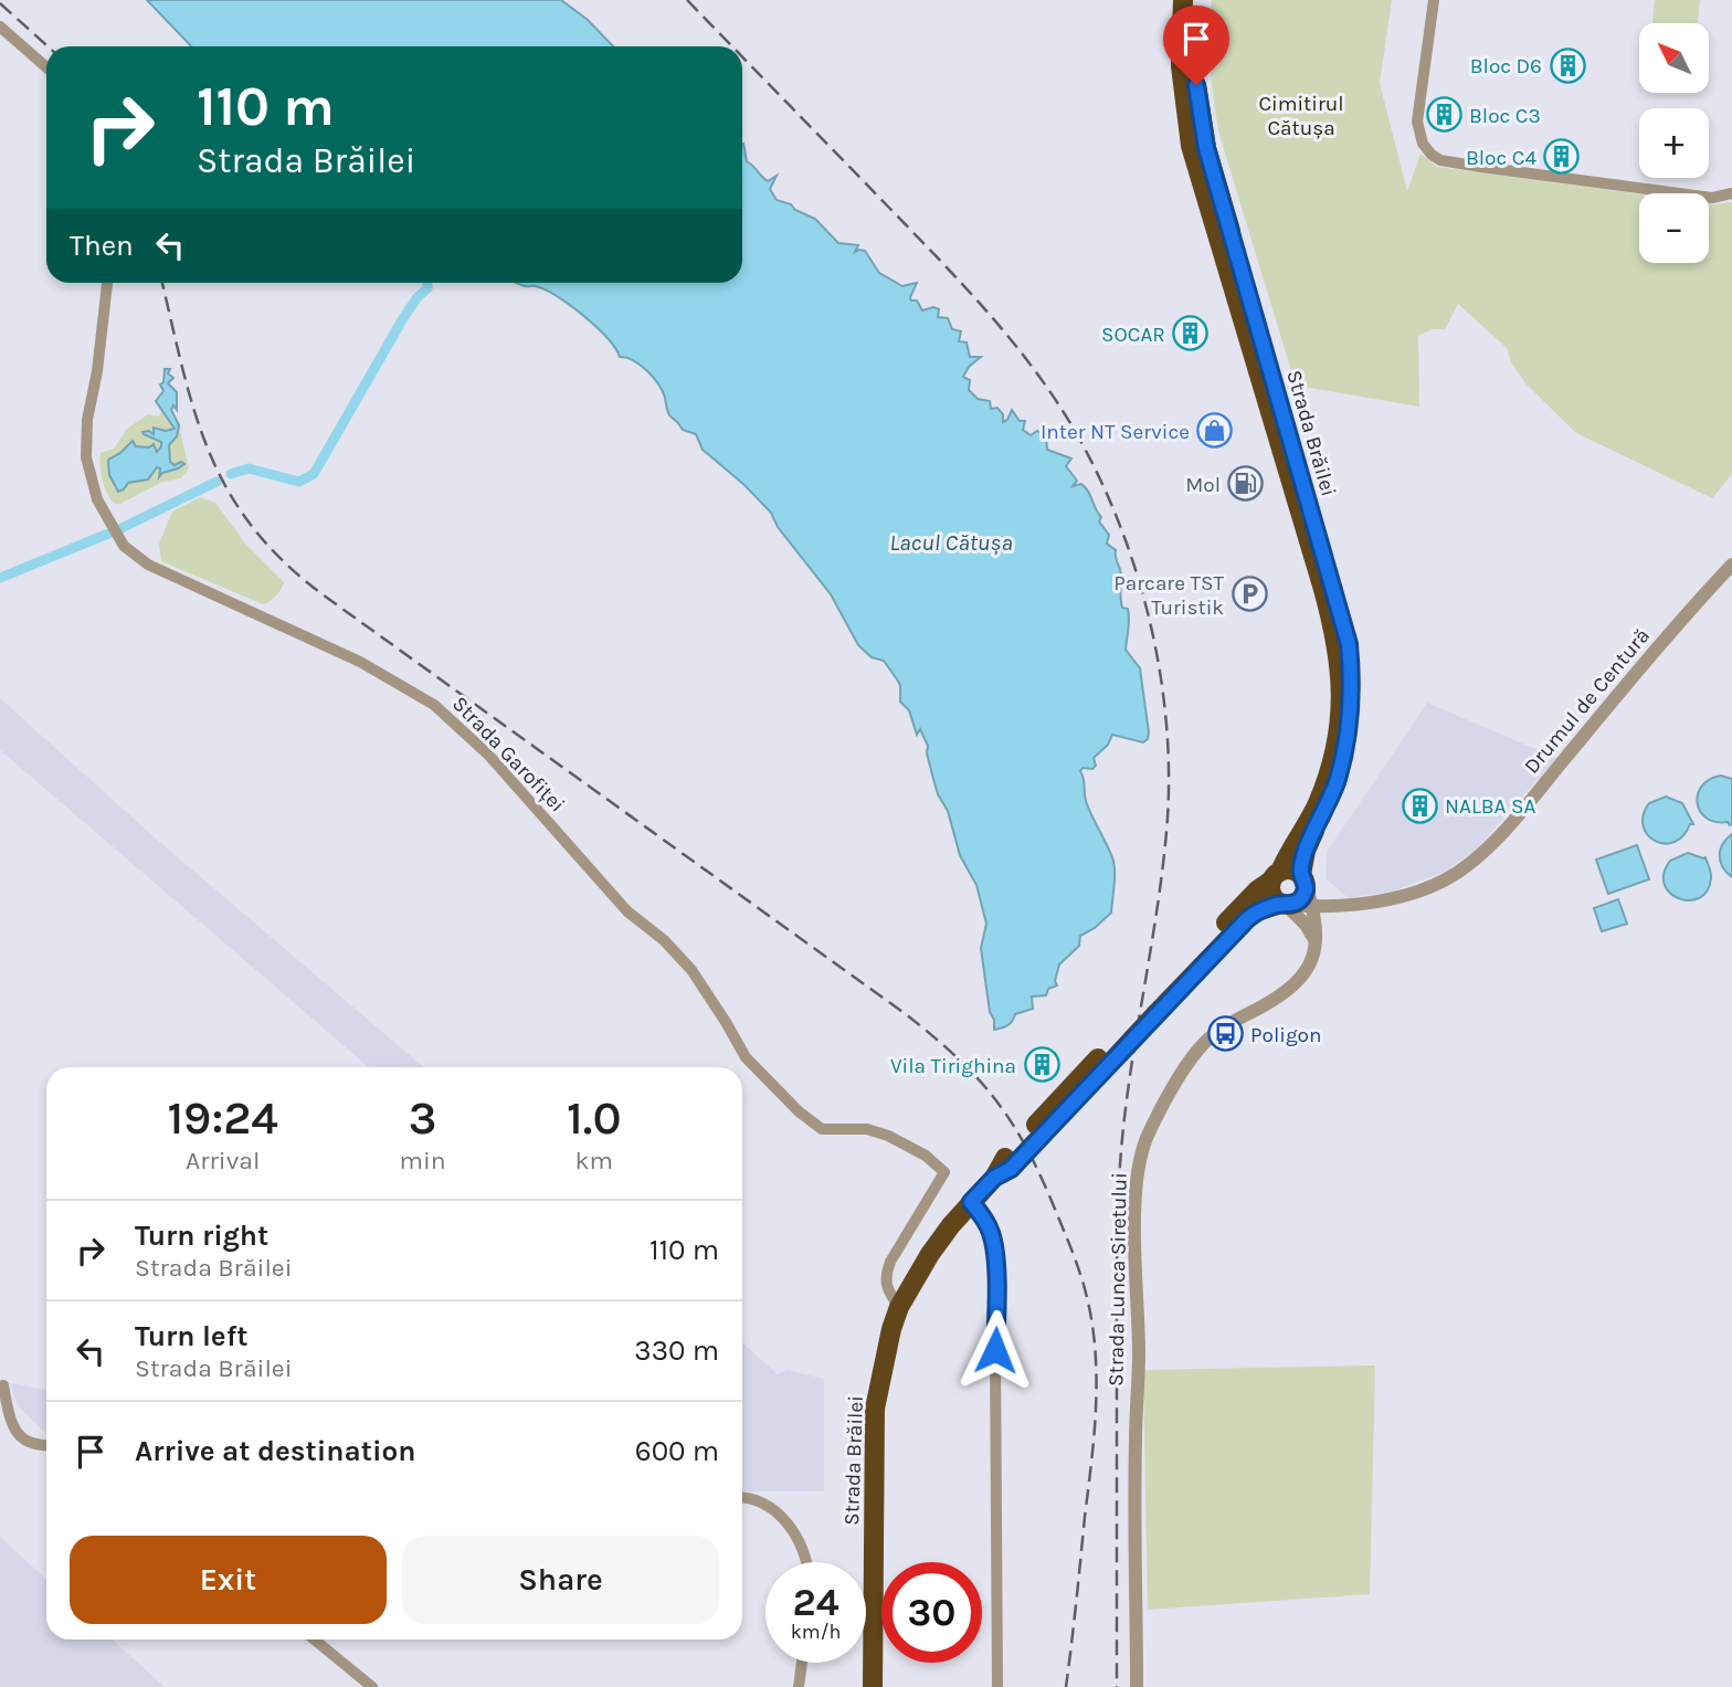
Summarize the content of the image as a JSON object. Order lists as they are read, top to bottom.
{
  "streets": {
    "highway": ["Strada Brăilei"],
    "street": ["Drumul de Centură", "Strada Garofiței", "Strada Lunca Siretului"]
  },
  "crossings": [
    ["Strada Brăilei", "Drumul de Centură"],
    ["Strada Brăilei", "Strada Garofiței"],
    ["Drumul de Centură", "Strada Lunca Siretului"]
  ],
  "water": ["Lacul Cătușa"],
  "parks": ["Cimitirul Cătușa"],
  "places": {
    "building": [
      "Bloc D6",
      "Bloc C3",
      "Bloc C4",
      "SOCAR",
      "NALBA SA",
      "Vila Tirighina"
    ],
    "shop": ["Inter NT Service"],
    "fuel station": ["Mol"],
    "parking": ["Parcare TST Turistik"],
    "bus stop": ["Poligon"]
  },
  "north": "top left",
  "page": {
    "map_buttons": ["+", "−"],
    "turn": ["110 m", "Strada Brăilei"],
    "then": "Then",
    "eta": [
      "19:24",
      "Arrival",
      "3",
      "min",
      "1.0",
      "km"
    ],
    "list": [
      {
        "name": "Turn right",
        "note": "Strada Brăilei",
        "value": "110 m"
      },
      {
        "name": "Turn left",
        "note": "Strada Brăilei",
        "value": "330 m"
      },
      {
        "name": "Arrive at destination",
        "value": "600 m"
      }
    ],
    "buttons": ["Exit", "Share"],
    "speed": "24 km/h",
    "limit": "30"
  }
}
